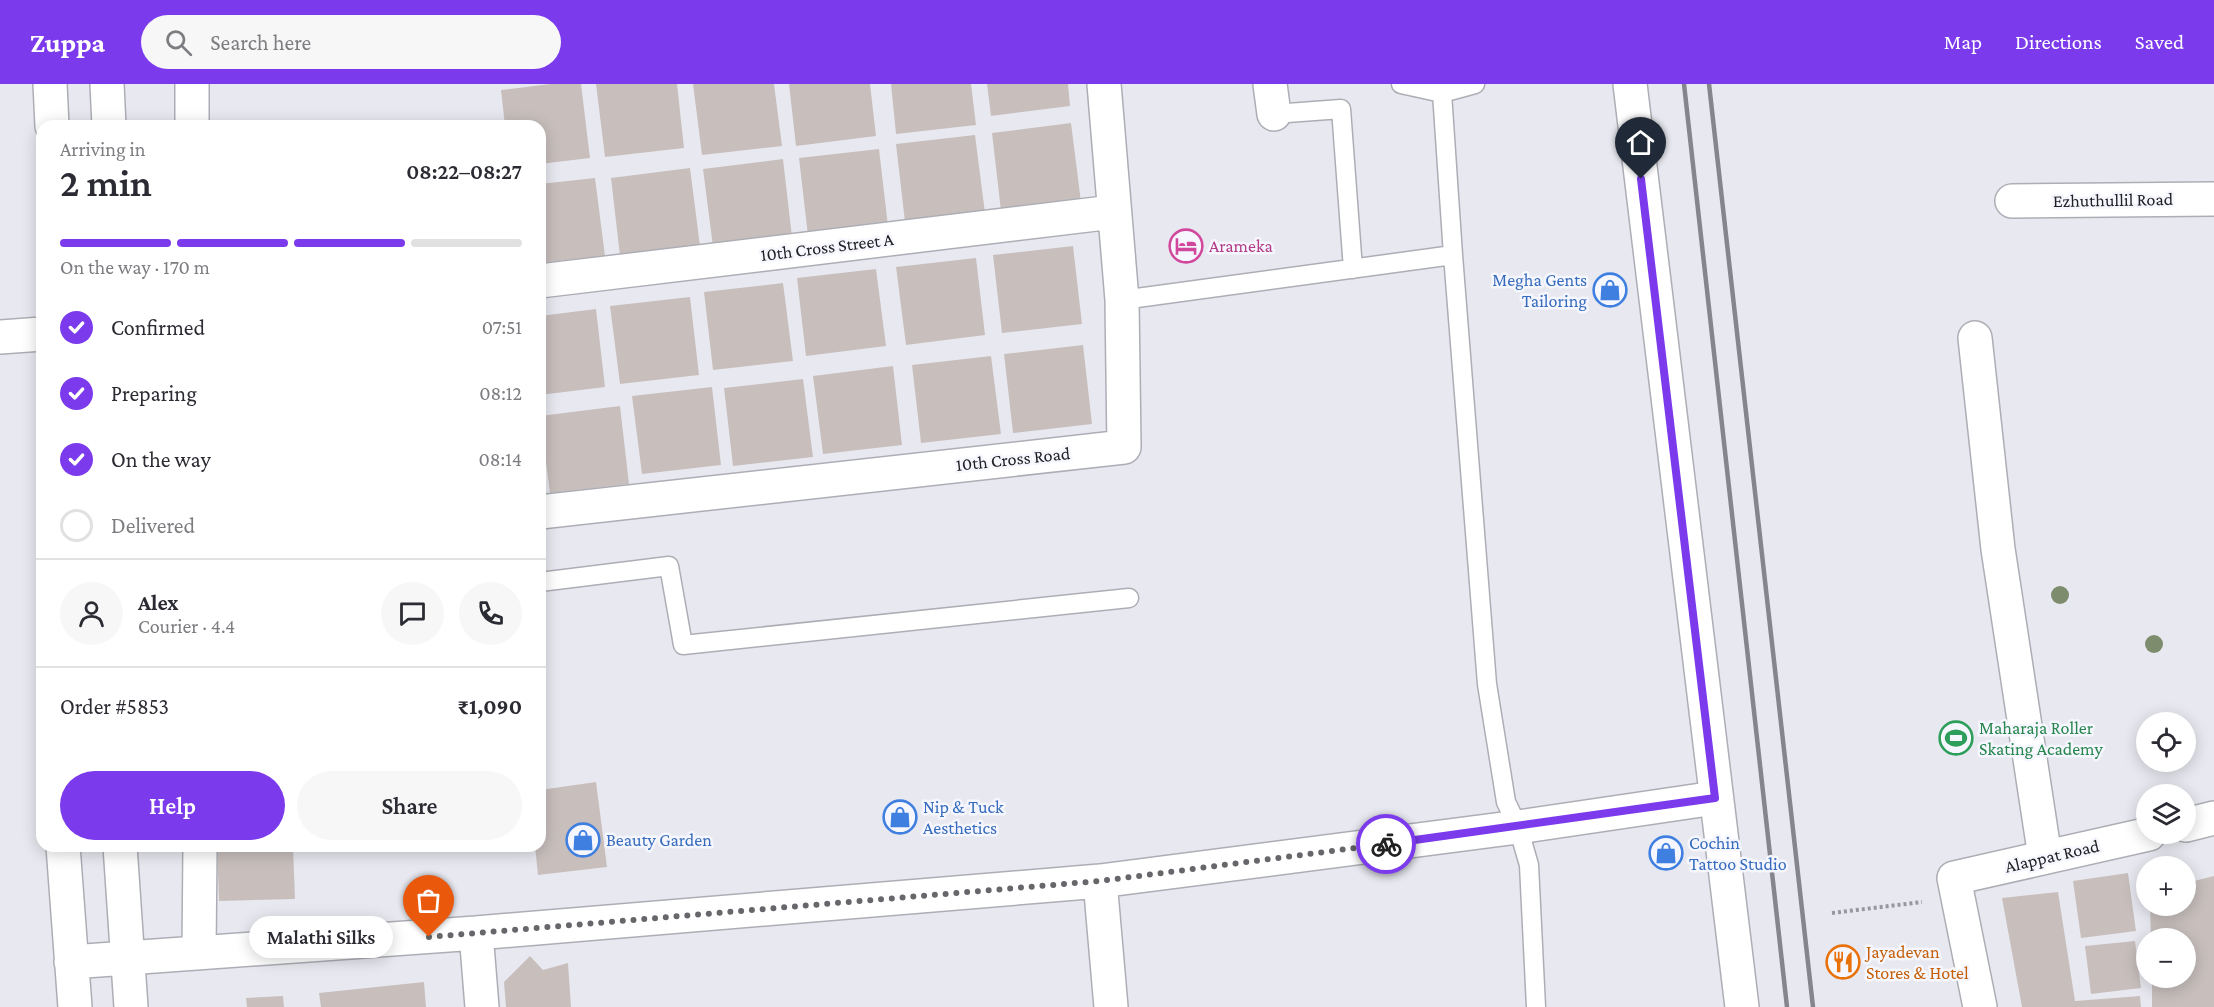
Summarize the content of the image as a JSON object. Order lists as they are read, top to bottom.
{
  "streets": {
    "street": [
      "Ezhuthullil Road",
      "10th Cross Street A",
      "10th Cross Road",
      "Alappat Road"
    ]
  },
  "crossings": [
    ["10th Cross Street A", "10th Cross Road"]
  ],
  "places": {
    "hotel": ["Arameka"],
    "shop": [
      "Megha Gents Tailoring",
      "Nip & Tuck Aesthetics",
      "Beauty Garden",
      "Cochin Tattoo Studio"
    ],
    "sports": ["Maharaja Roller Skating Academy"],
    "other": ["Malathi Silks"],
    "restaurant": ["Jayadevan Stores & Hotel"]
  },
  "page": {
    "header": "Zuppa",
    "search": "Search here",
    "nav": ["Map", "Directions", "Saved"],
    "heading": ["2 min", "Arriving in", "08:22–08:27"],
    "panel": [
      "Alex",
      "Courier · 4.4",
      "Order #5853",
      "₹1,090"
    ],
    "bar": "On the way · 170 m",
    "list": [
      ["Confirmed", "07:51"],
      ["Preparing", "08:12"],
      ["On the way", "08:14"],
      "Delivered"
    ],
    "map_buttons": ["+", "−"],
    "buttons": ["Help", "Share"],
    "bubble": "Malathi Silks"
  }
}
